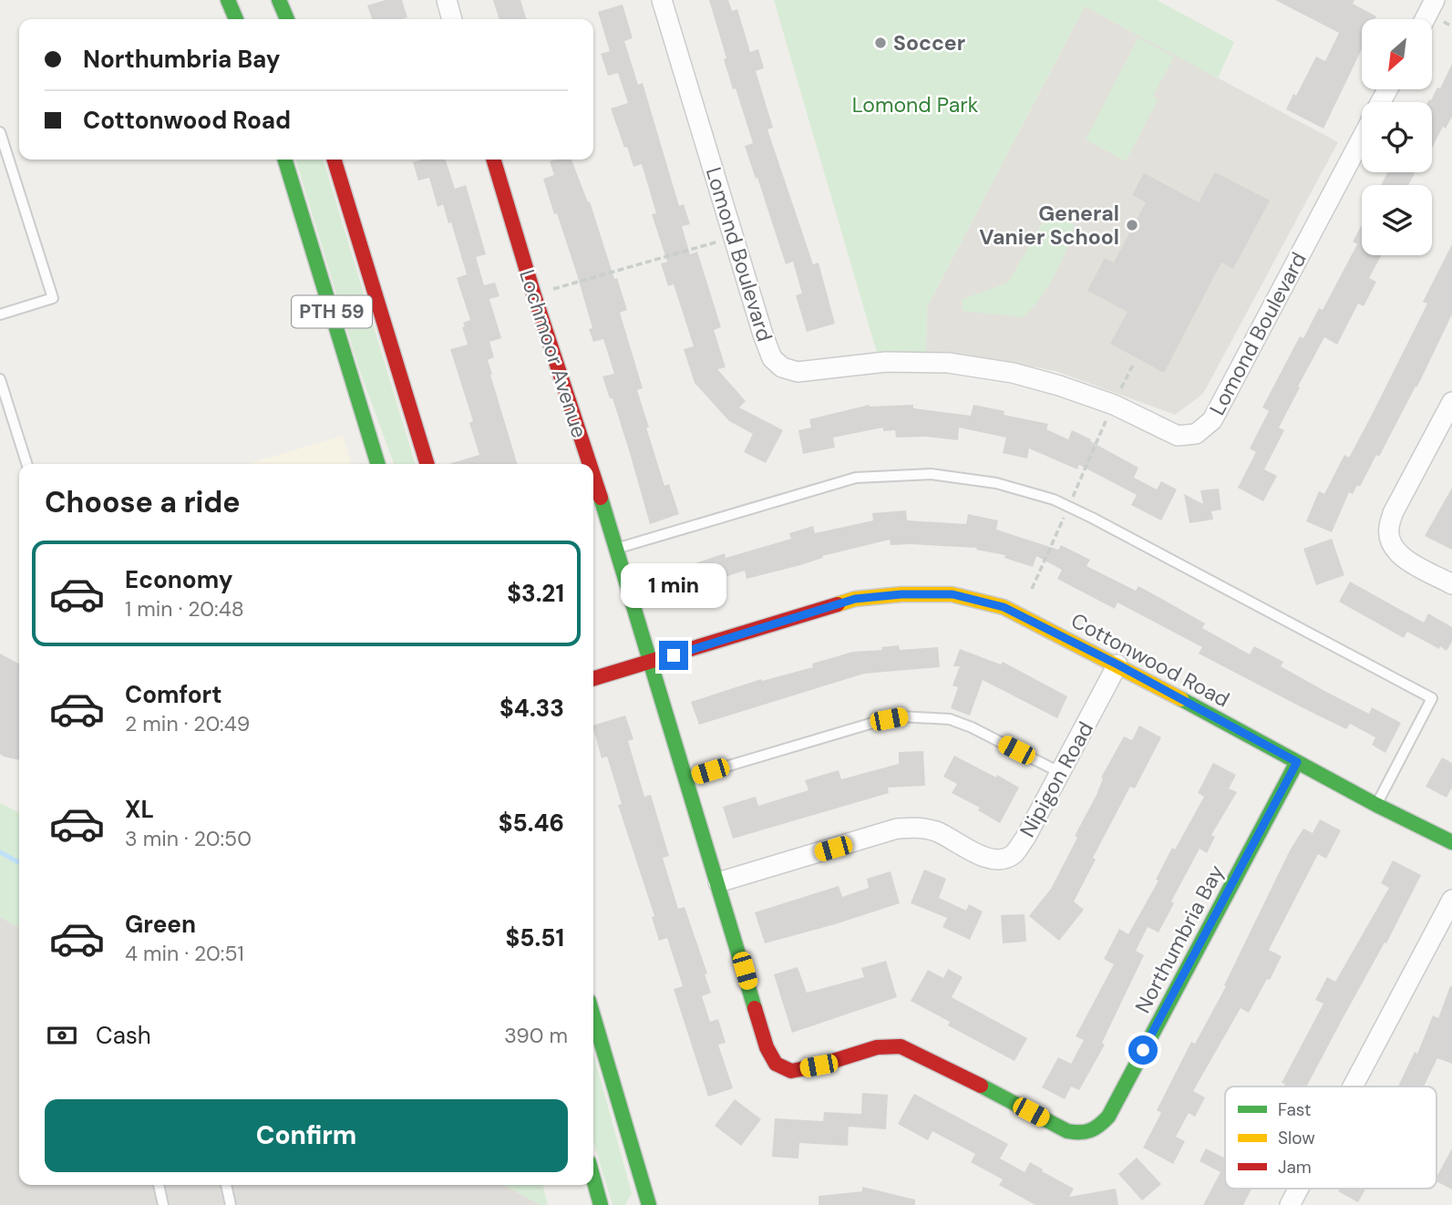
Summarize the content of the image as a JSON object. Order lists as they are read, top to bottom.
{
  "streets": {
    "street": [
      "Lomond Boulevard",
      "PTH 59",
      "Lochmoor Avenue",
      "Cottonwood Road",
      "Nipigon Road",
      "Northumbria Bay"
    ]
  },
  "crossings": [
    ["Lochmoor Avenue", "Cottonwood Road"],
    ["Lochmoor Avenue", "Northumbria Bay"],
    ["Cottonwood Road", "Nipigon Road"],
    ["Cottonwood Road", "Northumbria Bay"],
    ["Nipigon Road", "Northumbria Bay"]
  ],
  "parks": ["Lomond Park"],
  "places": ["Soccer", "General Vanier School"],
  "legend": ["Fast", "Slow", "Jam"],
  "north": "bottom left",
  "page": {
    "banner": ["Northumbria Bay", "Cottonwood Road"],
    "heading": "Choose a ride",
    "list": [
      {
        "name": "Economy",
        "note": "1 min · 20:48",
        "value": "$3.21"
      },
      {
        "name": "Comfort",
        "note": "2 min · 20:49",
        "value": "$4.33"
      },
      {
        "name": "XL",
        "note": "3 min · 20:50",
        "value": "$5.46"
      },
      {
        "name": "Green",
        "note": "4 min · 20:51",
        "value": "$5.51"
      }
    ],
    "bubble": "1 min",
    "pay": ["Cash", "390 m"],
    "buttons": "Confirm"
  }
}
